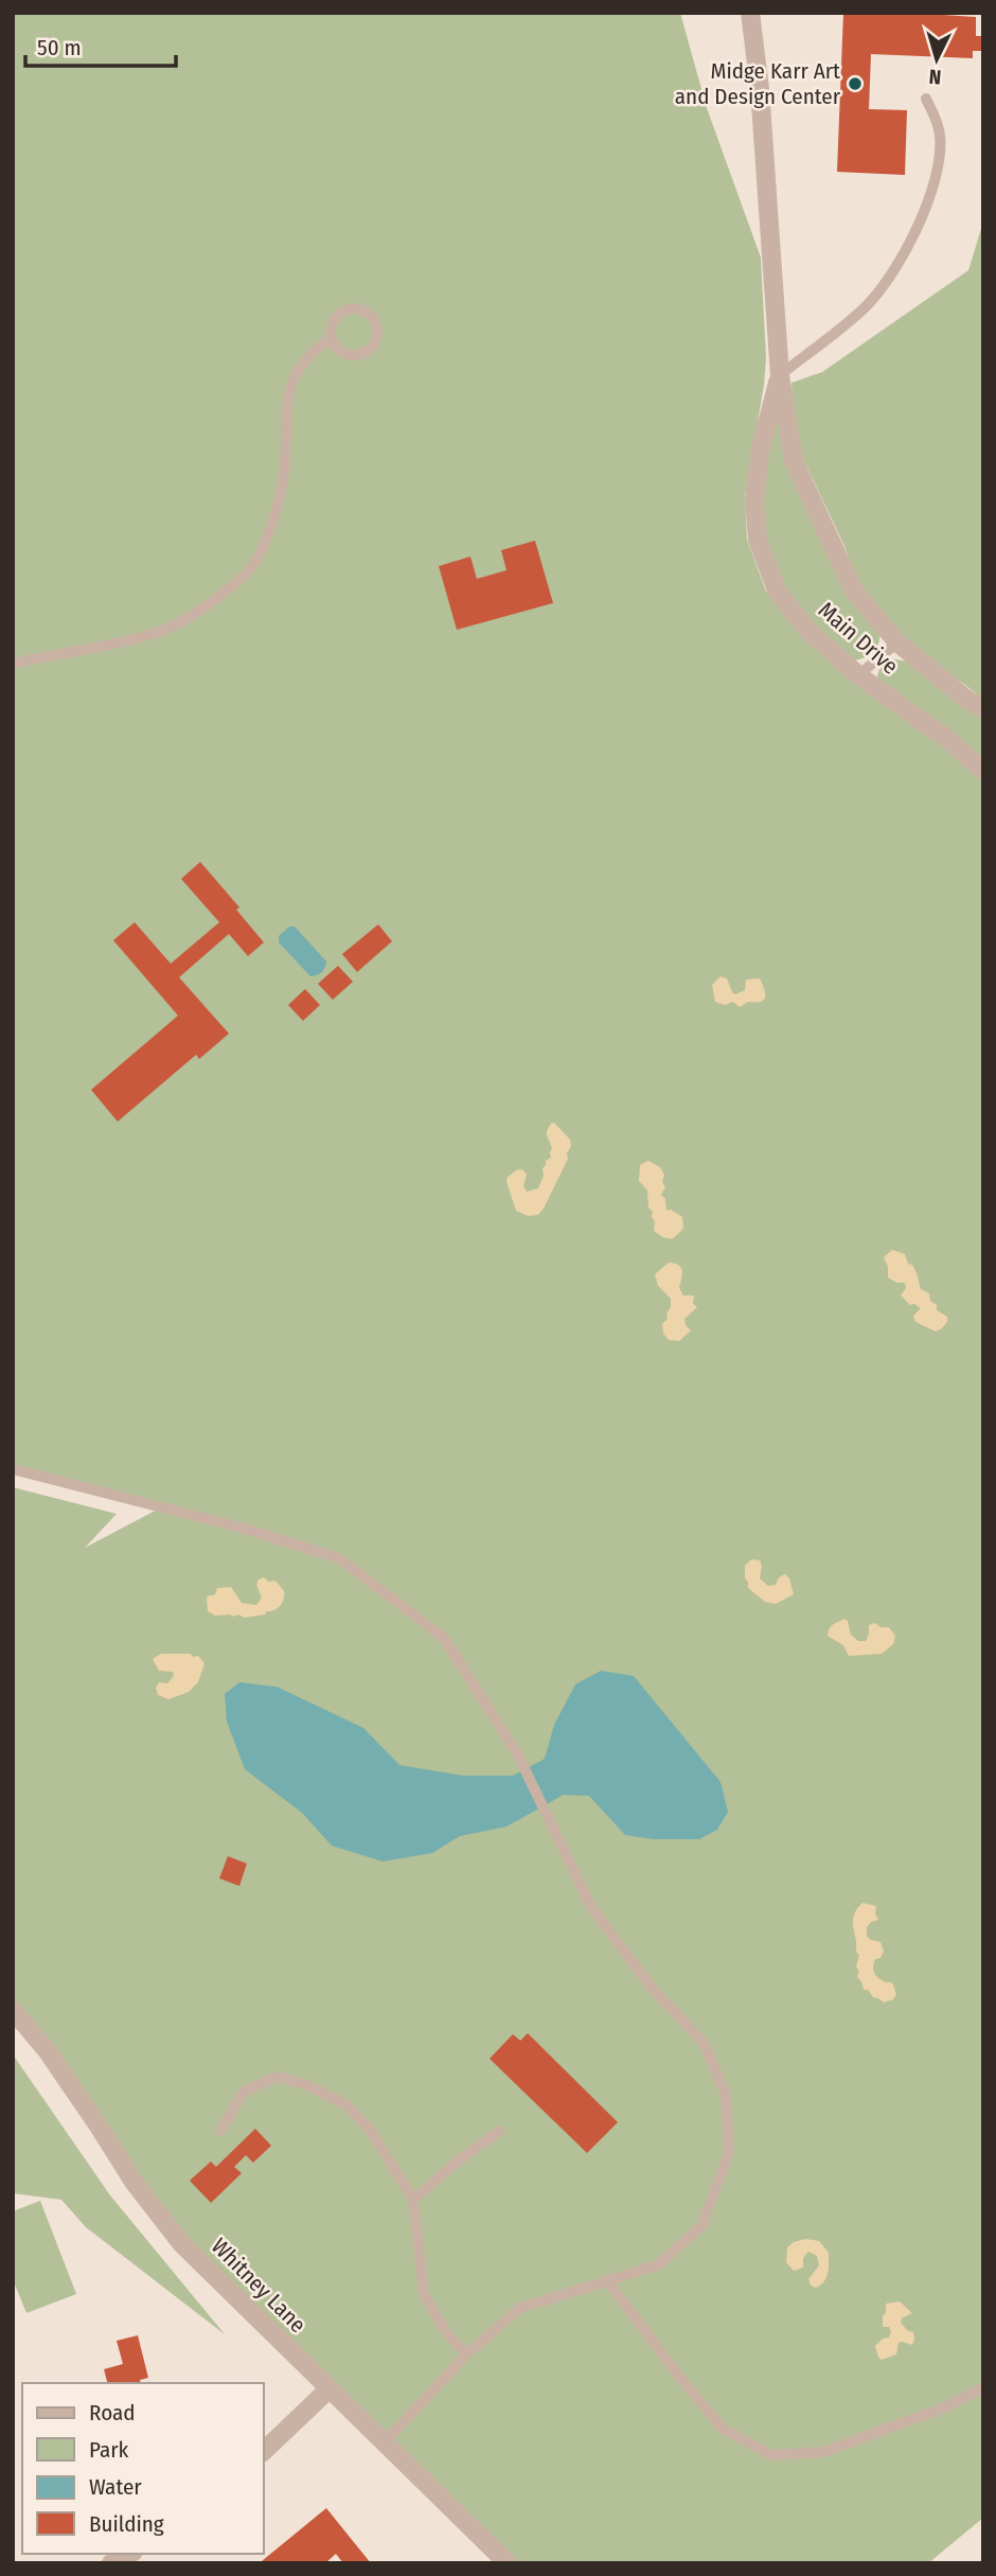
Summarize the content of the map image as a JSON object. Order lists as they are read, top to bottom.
{
  "streets": {
    "street": ["Main Drive", "Whitney Lane"]
  },
  "places": ["Midge Karr Art and Design Center"],
  "legend": [
    "Road",
    "Park",
    "Water",
    "Building"
  ],
  "scale_bar": "50 m",
  "north": "bottom"
}
